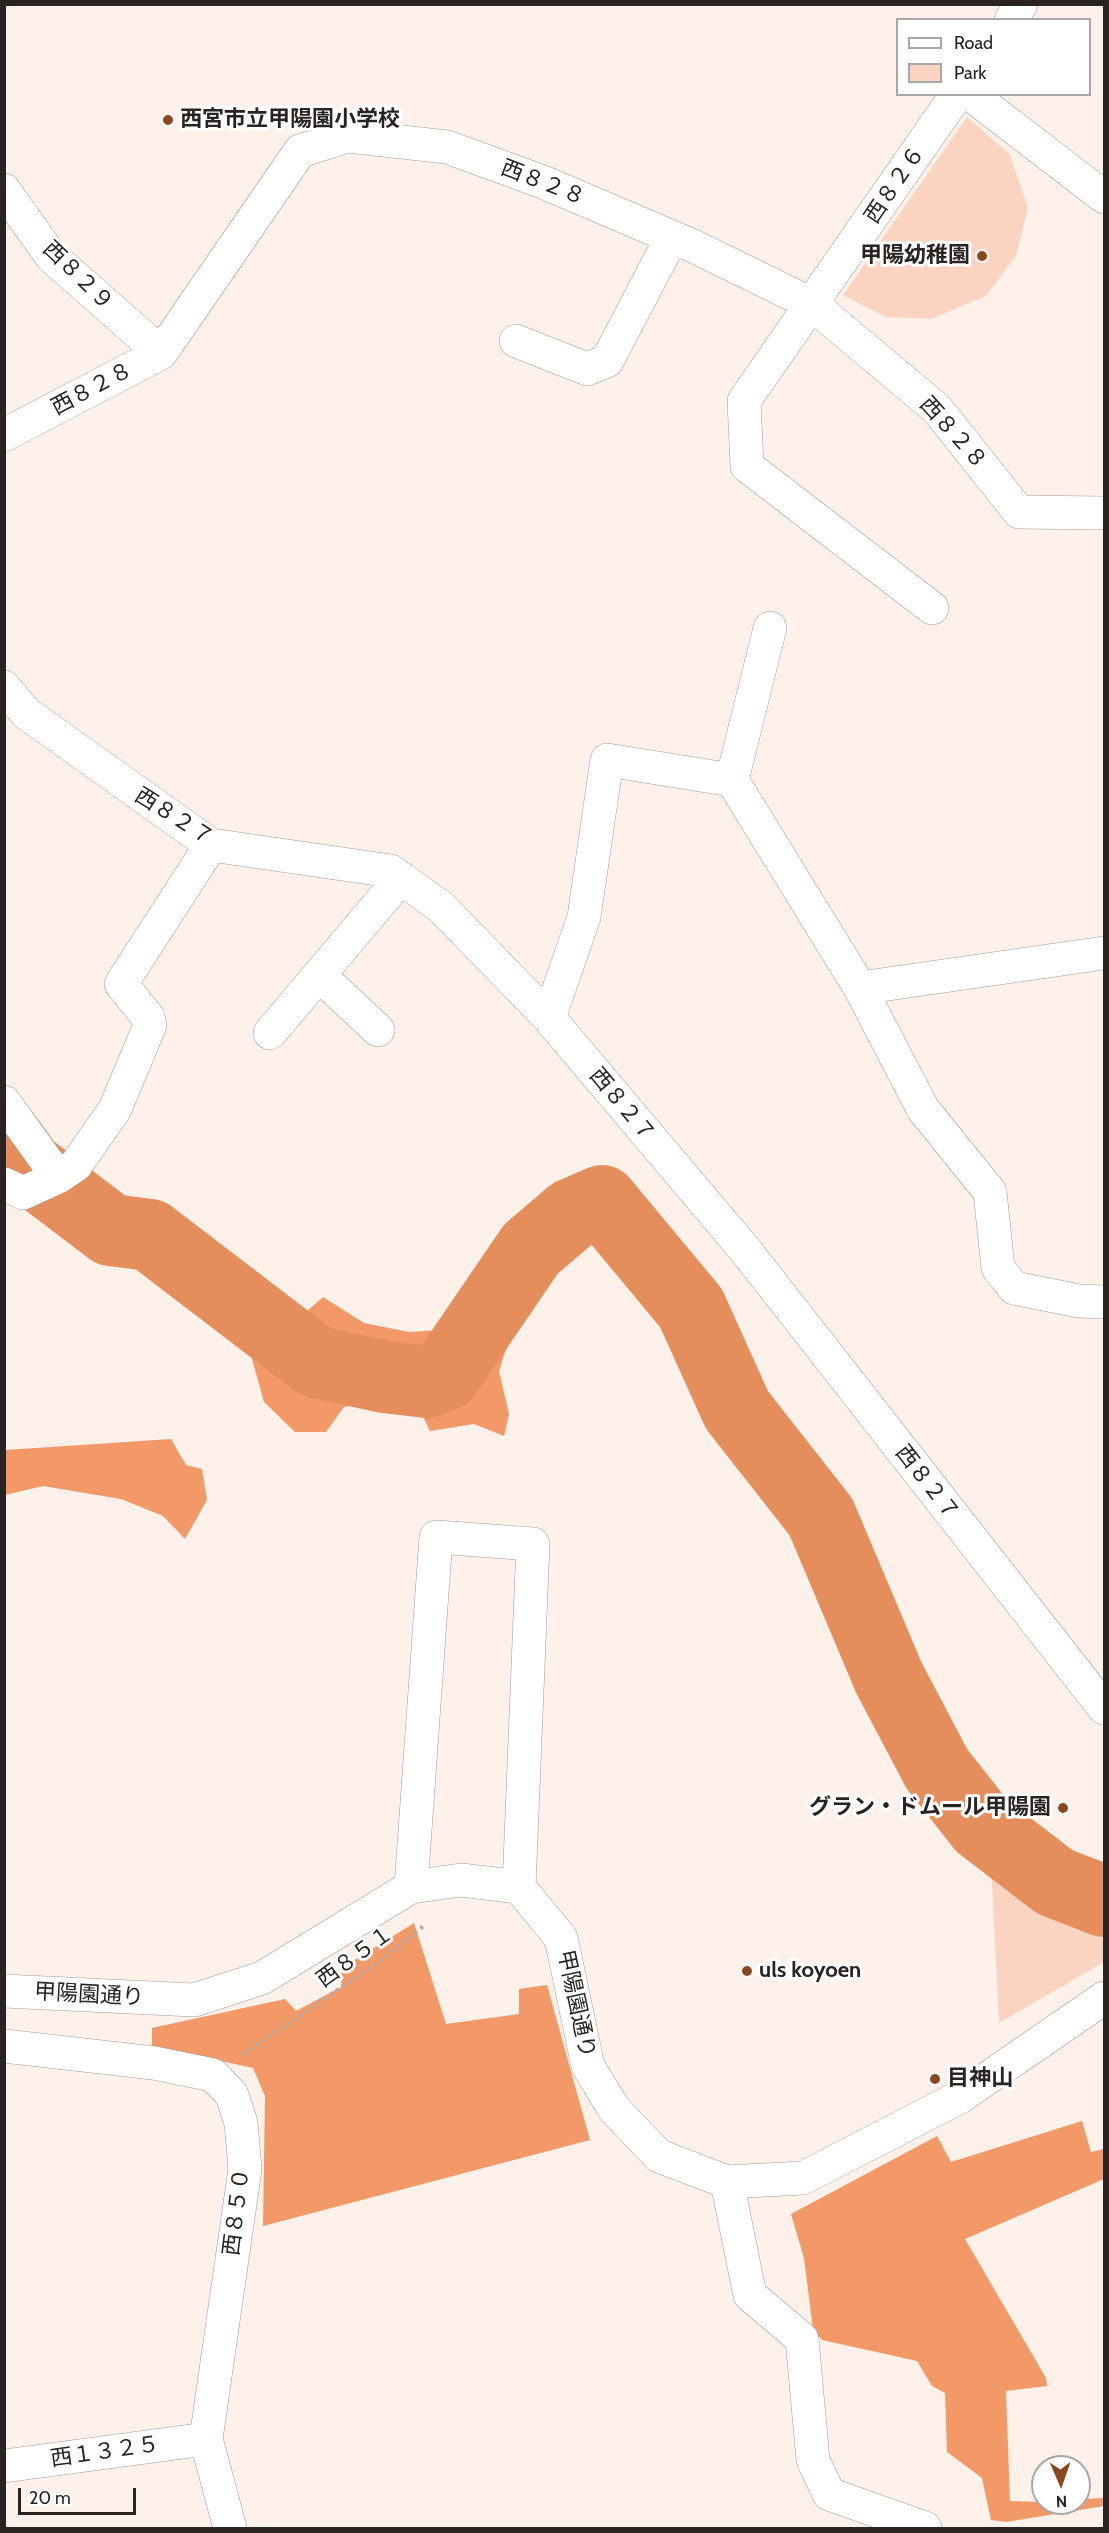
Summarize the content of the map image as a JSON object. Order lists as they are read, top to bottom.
{
  "streets": {
    "street": [
      "西８２８",
      "西８２６",
      "西８２９",
      "西８２７",
      "甲陽園通り",
      "西８５０",
      "西１３２５"
    ],
    "path": ["西８５１"]
  },
  "crossings": [
    ["西８２８", "西８２６"],
    ["西８２８", "西８２９"],
    ["西８５１", "西８５０"],
    ["西８５０", "西１３２５"]
  ],
  "places": [
    "西宮市立甲陽園小学校",
    "甲陽幼稚園",
    "グラン・ドムール甲陽園",
    "uls koyoen",
    "目神山"
  ],
  "legend": ["Road", "Park"],
  "scale_bar": "20 m",
  "north": "bottom"
}
